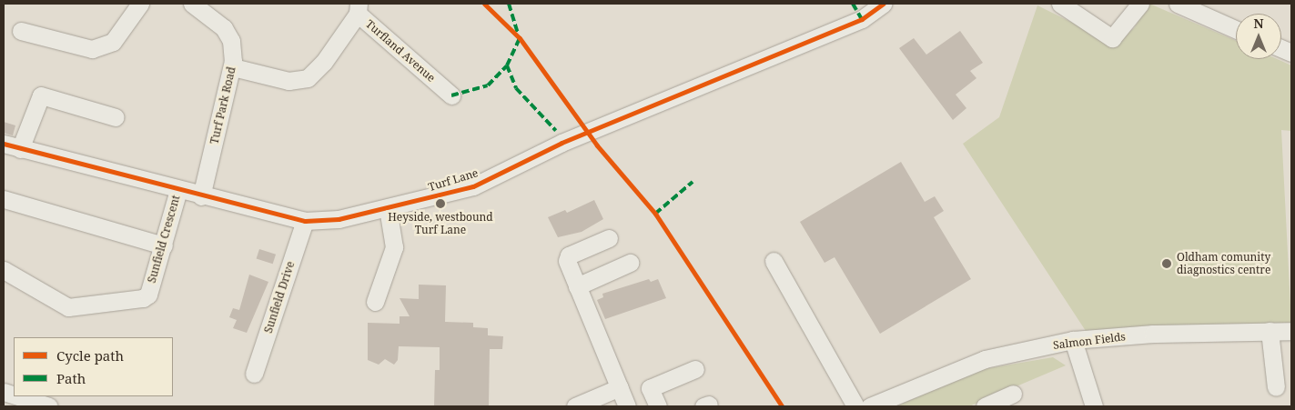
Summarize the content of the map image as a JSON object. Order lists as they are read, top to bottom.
{
  "streets": {
    "street": [
      "Turfland Avenue",
      "Turf Park Road",
      "Turf Lane",
      "Sunfield Crescent",
      "Sunfield Drive",
      "Salmon Fields"
    ]
  },
  "crossings": [
    ["Turf Park Road", "Turf Lane"],
    ["Turf Lane", "Sunfield Crescent"],
    ["Turf Lane", "Sunfield Drive"]
  ],
  "places": ["Heyside, westbound Turf Lane", "Oldham comunity diagnostics centre"],
  "legend": ["Cycle path", "Path"],
  "north": "top"
}
